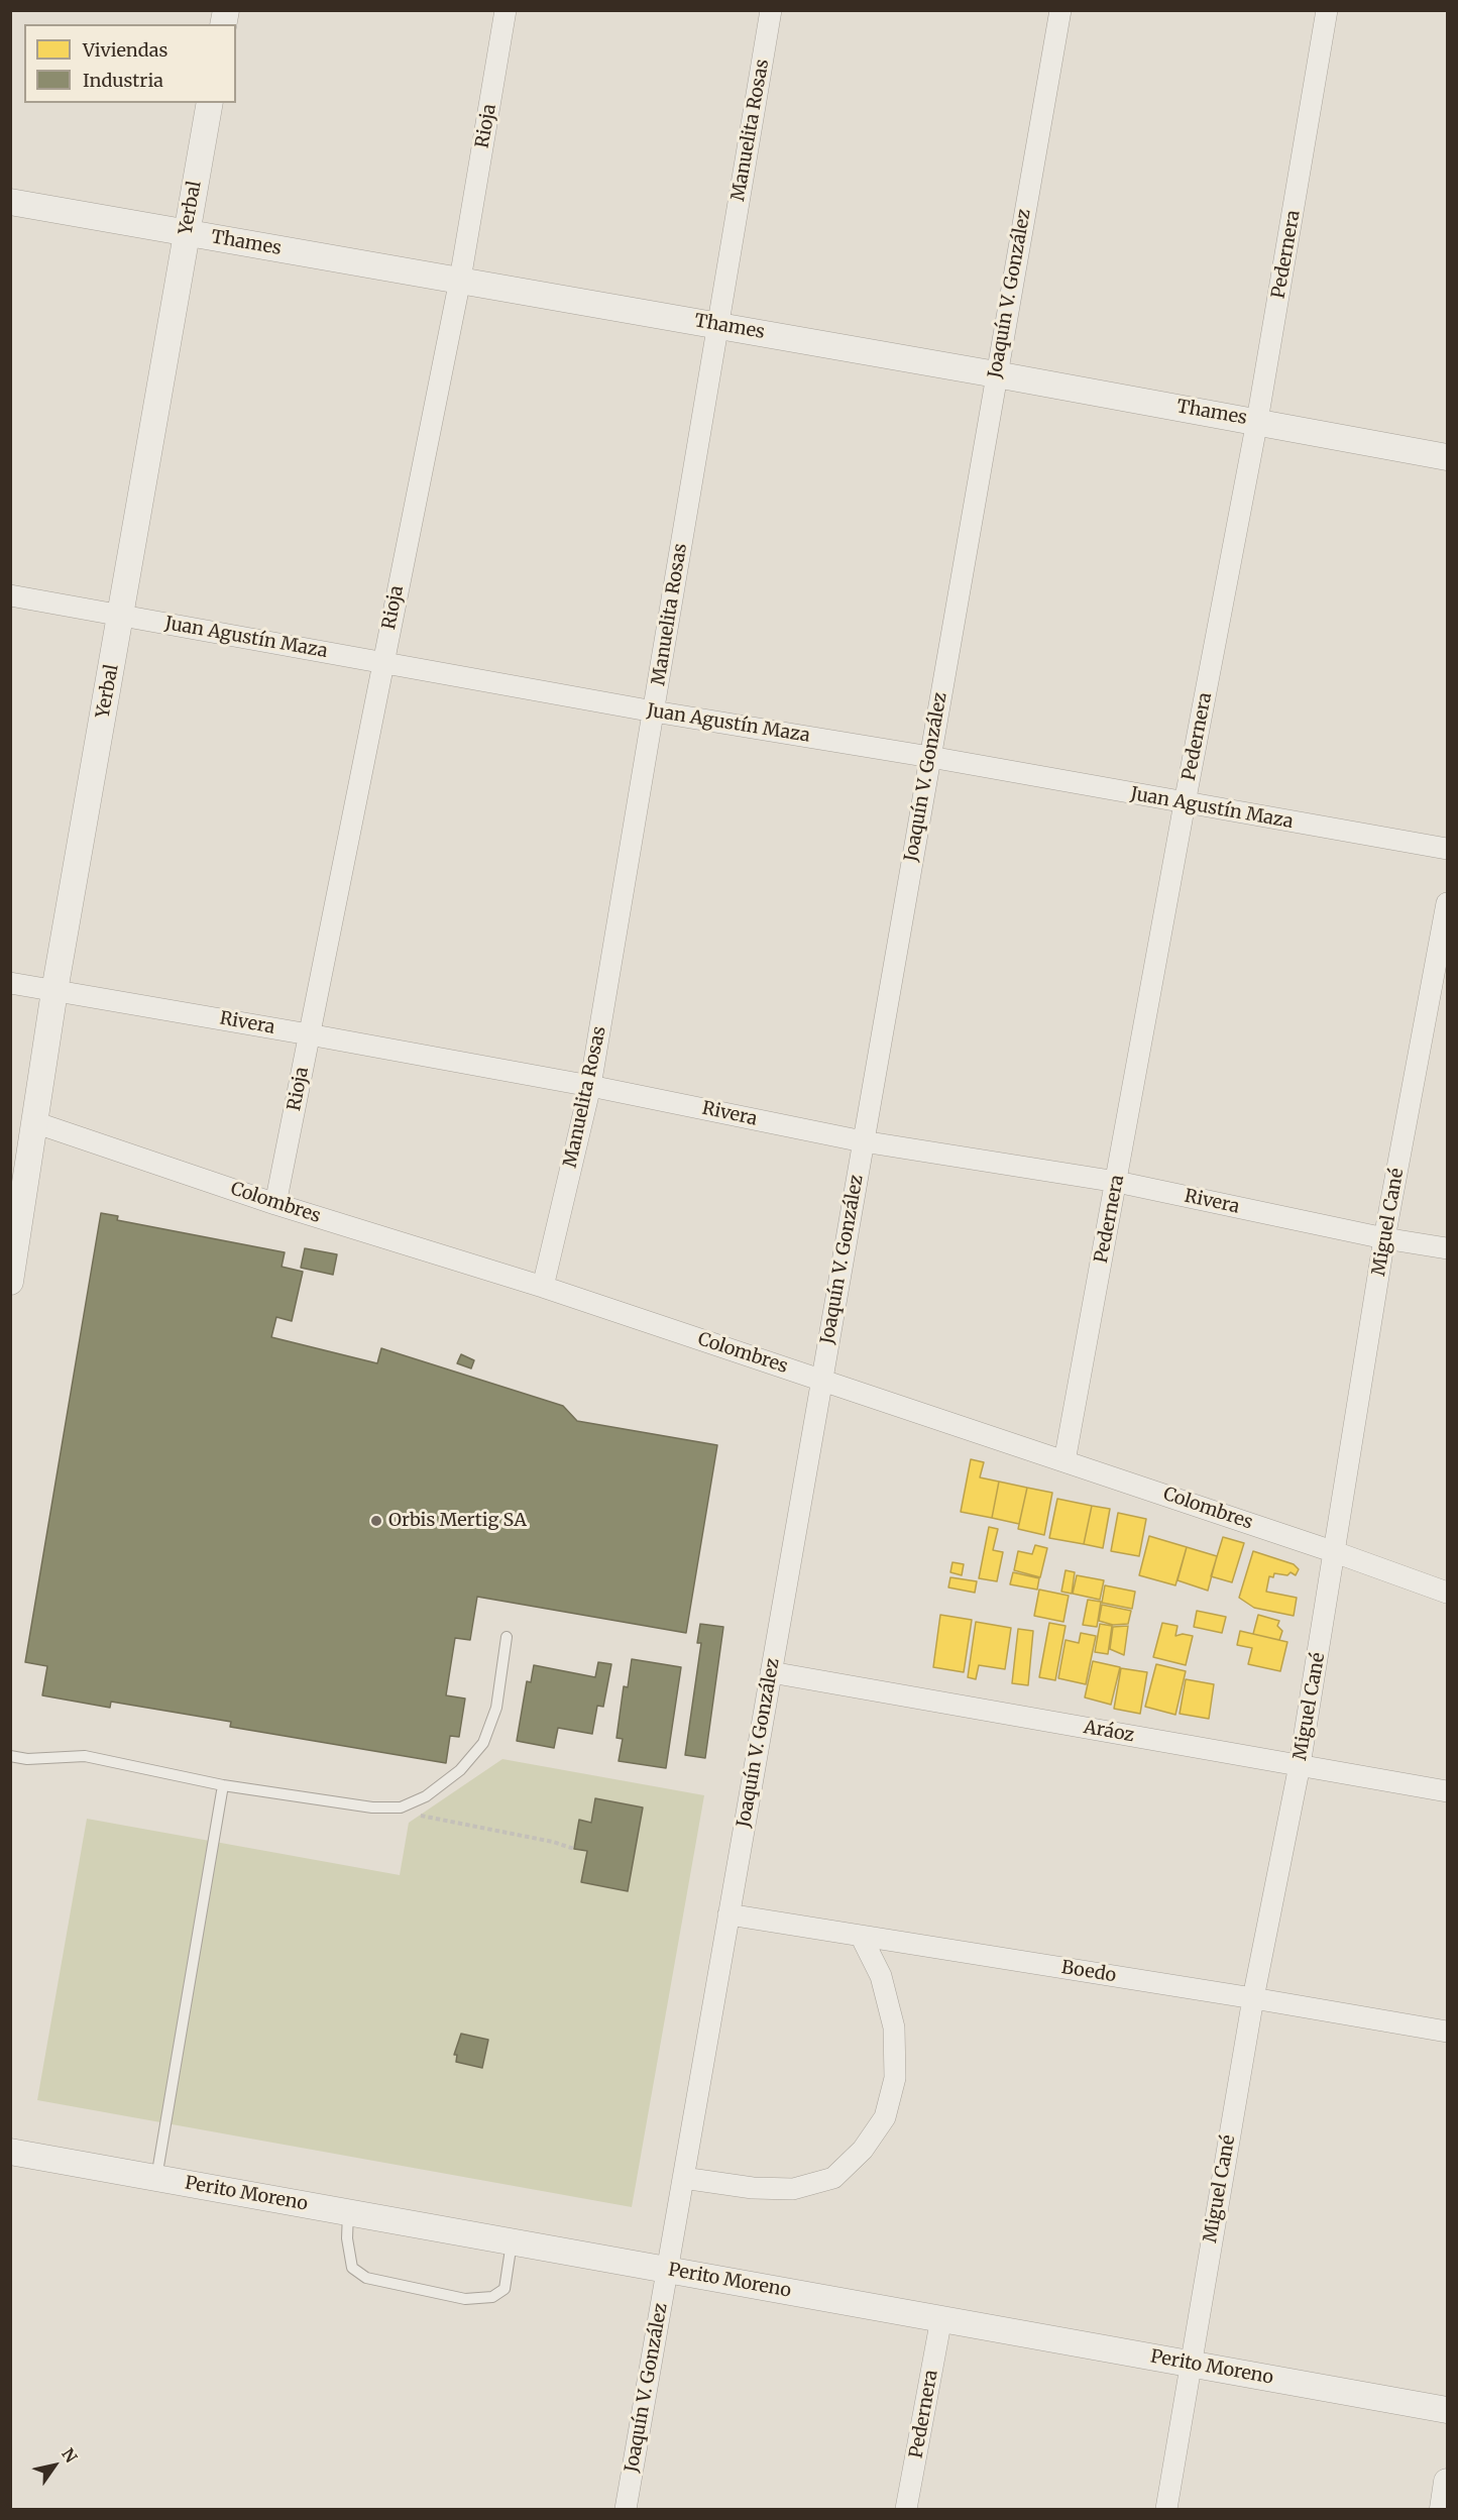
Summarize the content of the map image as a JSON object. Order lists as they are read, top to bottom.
{
  "streets": {
    "street": [
      "Rioja",
      "Manuelita Rosas",
      "Yerbal",
      "Thames",
      "Pedernera",
      "Joaquín V. González",
      "Juan Agustín Maza",
      "Rivera",
      "Colombres",
      "Miguel Cané",
      "Aráoz",
      "Boedo",
      "Perito Moreno"
    ]
  },
  "crossings": [
    ["Rioja", "Thames"],
    ["Rioja", "Juan Agustín Maza"],
    ["Rioja", "Rivera"],
    ["Rioja", "Colombres"],
    ["Manuelita Rosas", "Thames"],
    ["Manuelita Rosas", "Juan Agustín Maza"],
    ["Manuelita Rosas", "Rivera"],
    ["Manuelita Rosas", "Colombres"],
    ["Yerbal", "Thames"],
    ["Yerbal", "Juan Agustín Maza"],
    ["Yerbal", "Rivera"],
    ["Yerbal", "Colombres"],
    ["Thames", "Pedernera"],
    ["Thames", "Joaquín V. González"],
    ["Pedernera", "Juan Agustín Maza"],
    ["Pedernera", "Rivera"],
    ["Pedernera", "Colombres"],
    ["Pedernera", "Perito Moreno"],
    ["Joaquín V. González", "Juan Agustín Maza"],
    ["Joaquín V. González", "Rivera"],
    ["Joaquín V. González", "Colombres"],
    ["Joaquín V. González", "Aráoz"],
    ["Joaquín V. González", "Boedo"],
    ["Joaquín V. González", "Perito Moreno"],
    ["Rivera", "Miguel Cané"],
    ["Colombres", "Miguel Cané"],
    ["Miguel Cané", "Aráoz"],
    ["Miguel Cané", "Boedo"],
    ["Miguel Cané", "Perito Moreno"]
  ],
  "places": ["Orbis Mertig SA"],
  "legend": ["Viviendas", "Industria"],
  "north": "top right"
}
